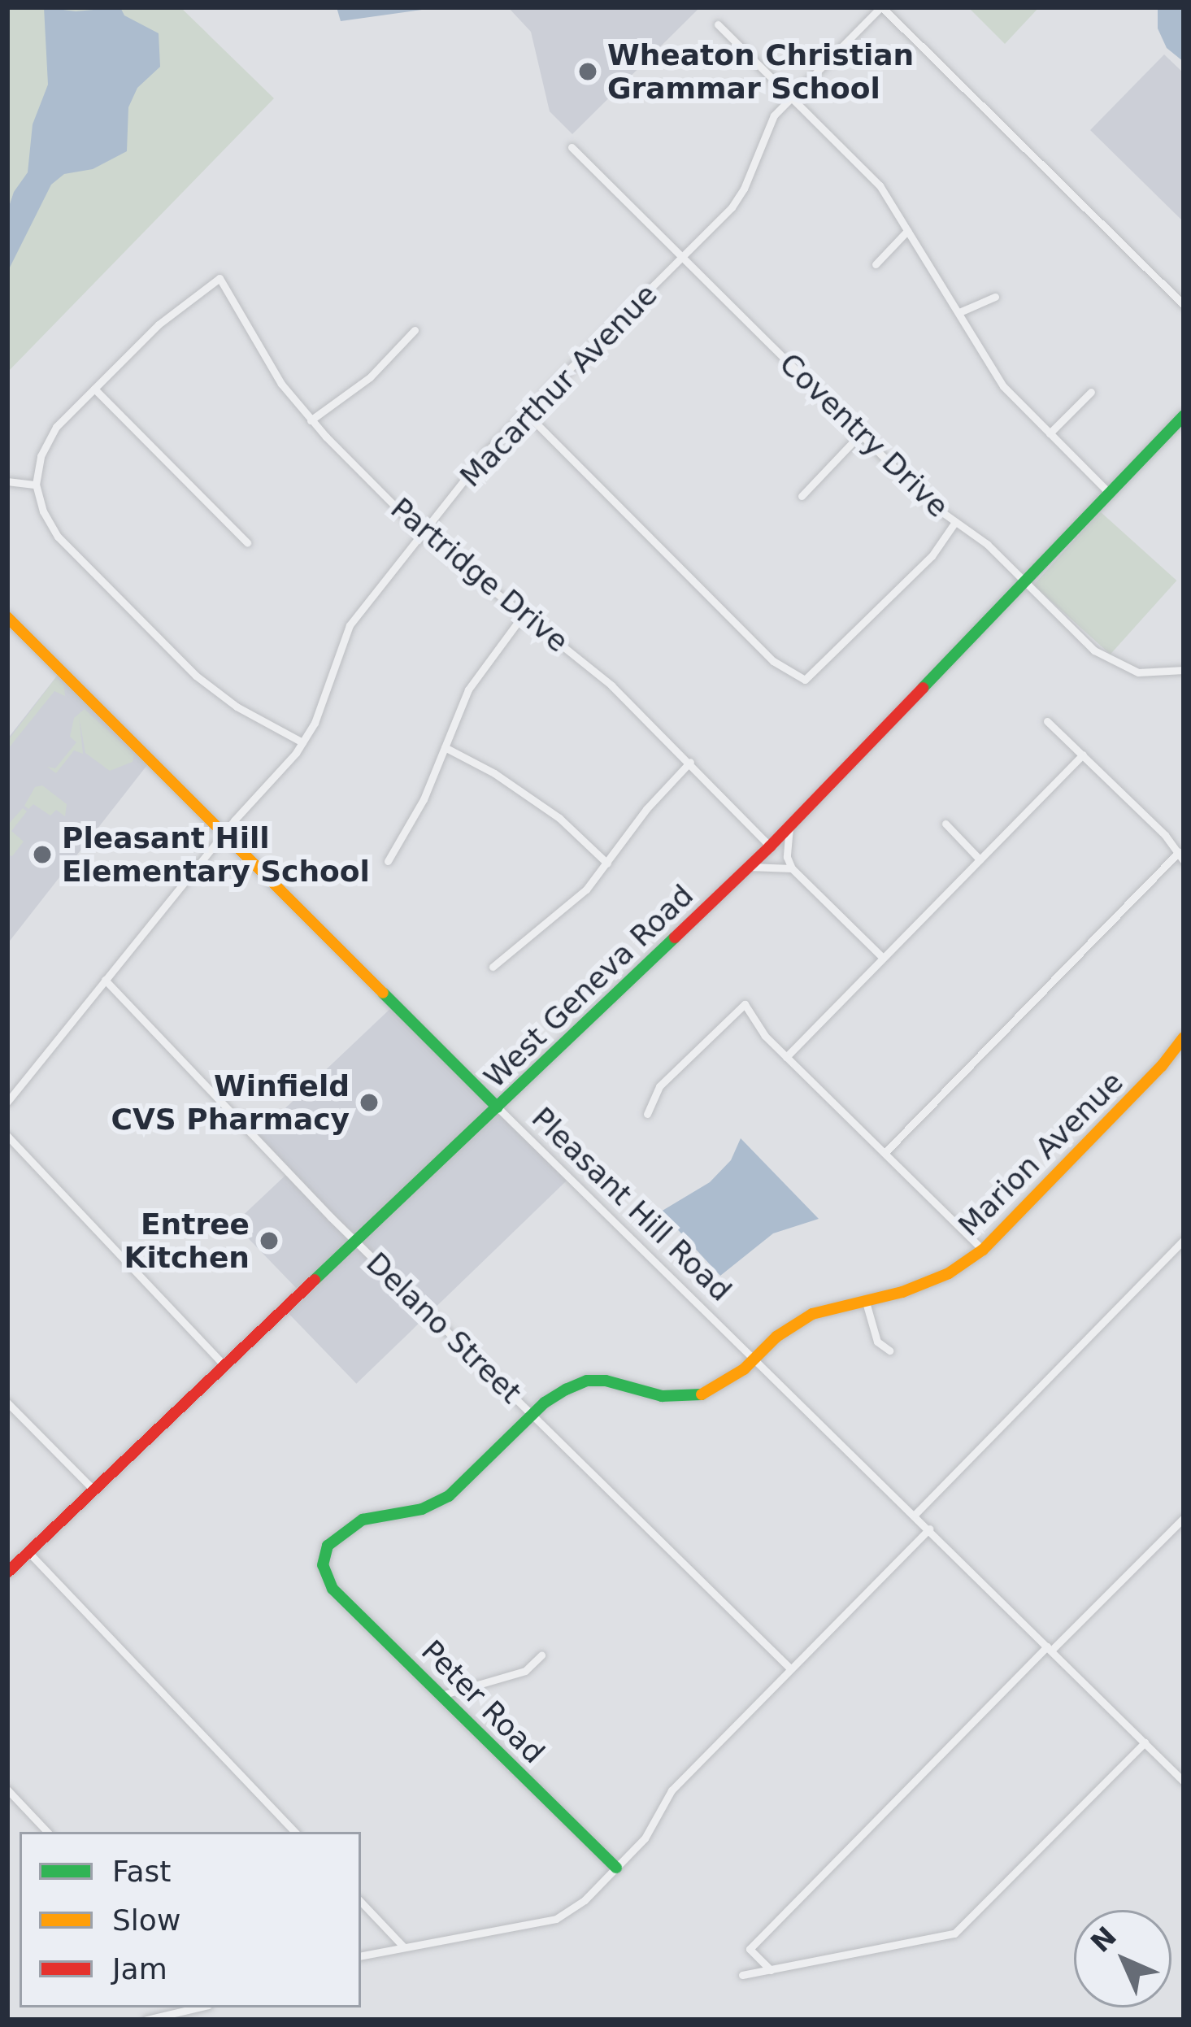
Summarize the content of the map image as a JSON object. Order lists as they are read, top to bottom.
{
  "streets": {
    "street": [
      "Macarthur Avenue",
      "Coventry Drive",
      "Partridge Drive",
      "West Geneva Road",
      "Marion Avenue",
      "Pleasant Hill Road",
      "Delano Street",
      "Peter Road"
    ]
  },
  "crossings": [
    ["Macarthur Avenue", "Coventry Drive"],
    ["Macarthur Avenue", "Partridge Drive"],
    ["Macarthur Avenue", "Pleasant Hill Road"],
    ["Macarthur Avenue", "Delano Street"],
    ["Coventry Drive", "West Geneva Road"],
    ["Partridge Drive", "West Geneva Road"],
    ["West Geneva Road", "Pleasant Hill Road"],
    ["West Geneva Road", "Delano Street"],
    ["Marion Avenue", "Pleasant Hill Road"],
    ["Marion Avenue", "Delano Street"],
    ["Marion Avenue", "Peter Road"]
  ],
  "places": [
    "Wheaton Christian Grammar School",
    "Pleasant Hill Elementary School",
    "Winfield CVS Pharmacy",
    "Entree Kitchen"
  ],
  "legend": ["Fast", "Slow", "Jam"],
  "north": "top left"
}
